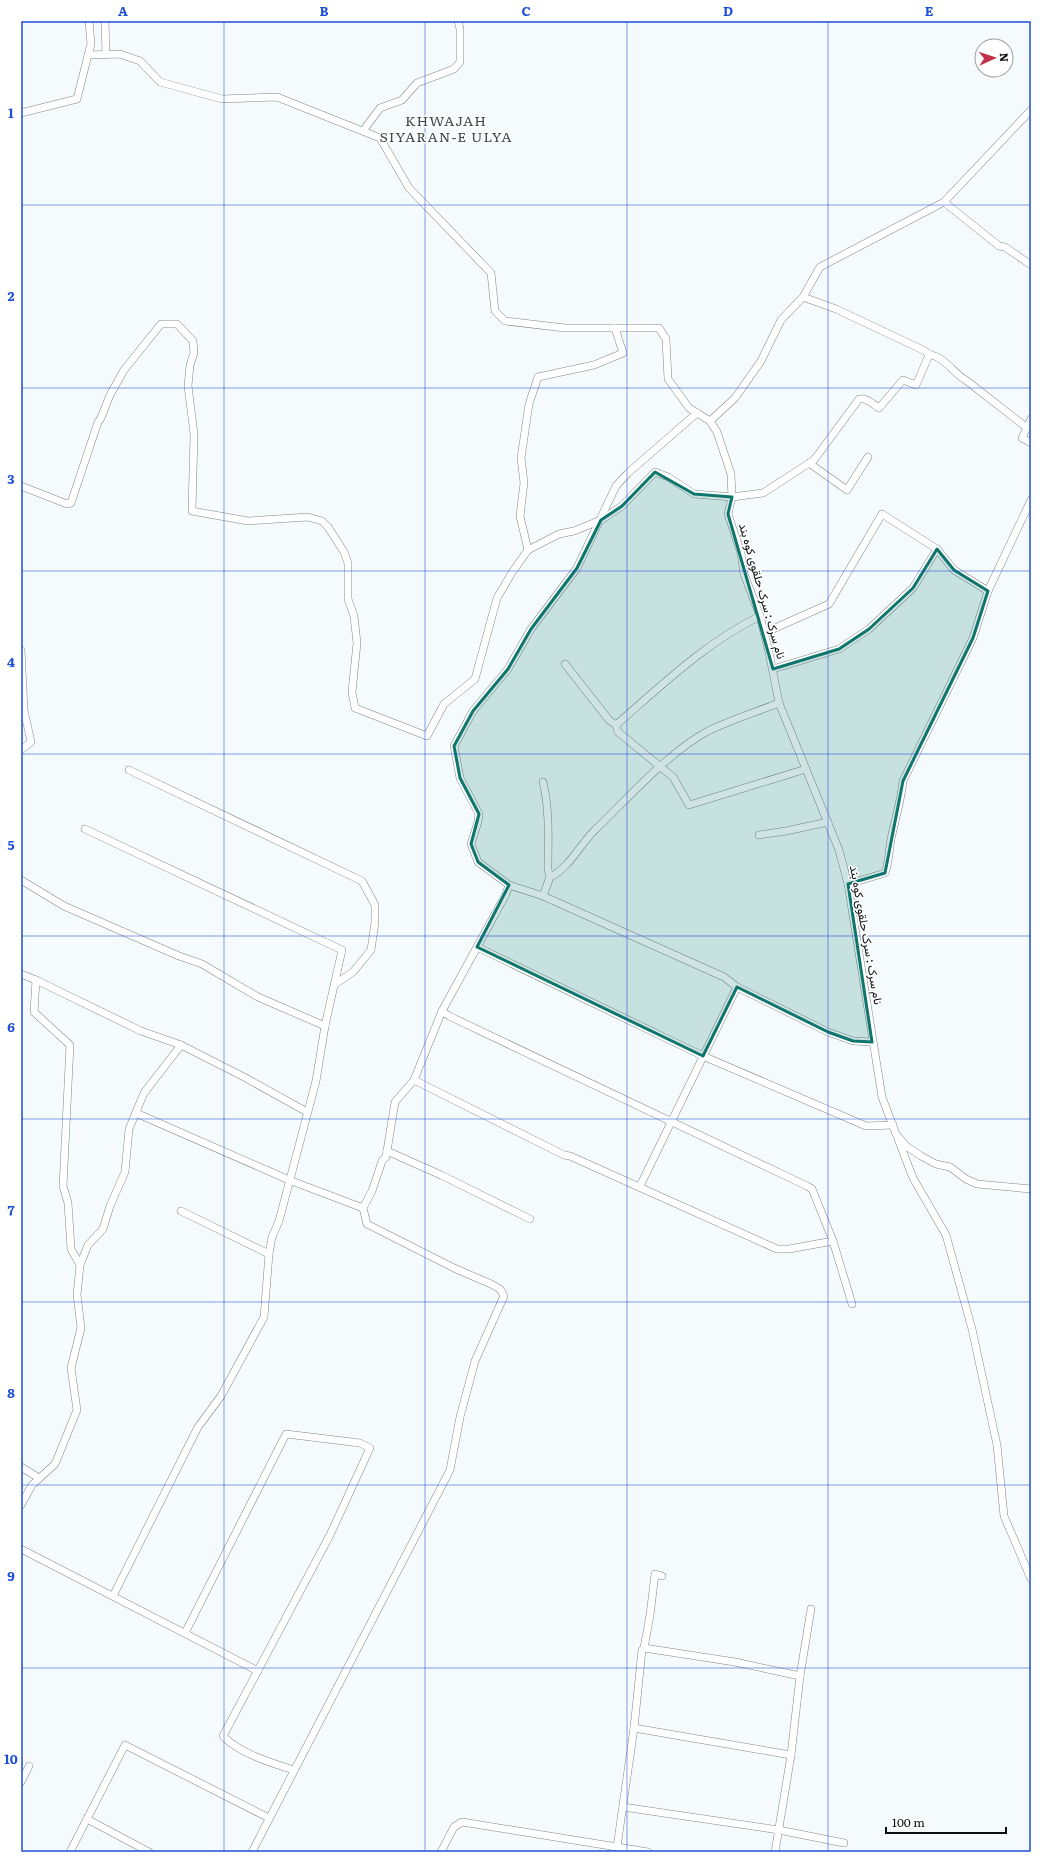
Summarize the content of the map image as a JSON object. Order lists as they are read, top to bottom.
{
  "streets": {
    "street": ["نام سرک : سرک حلقوی کوه بند"]
  },
  "districts": ["KHWAJAH SIYARAN-E ULYA"],
  "scale_bar": "100 m",
  "north": "right",
  "grid": {
    "columns": [
      "A",
      "B",
      "C",
      "D",
      "E"
    ],
    "rows": [
      "1",
      "2",
      "3",
      "4",
      "5",
      "6",
      "7",
      "8",
      "9",
      "10"
    ]
  }
}
